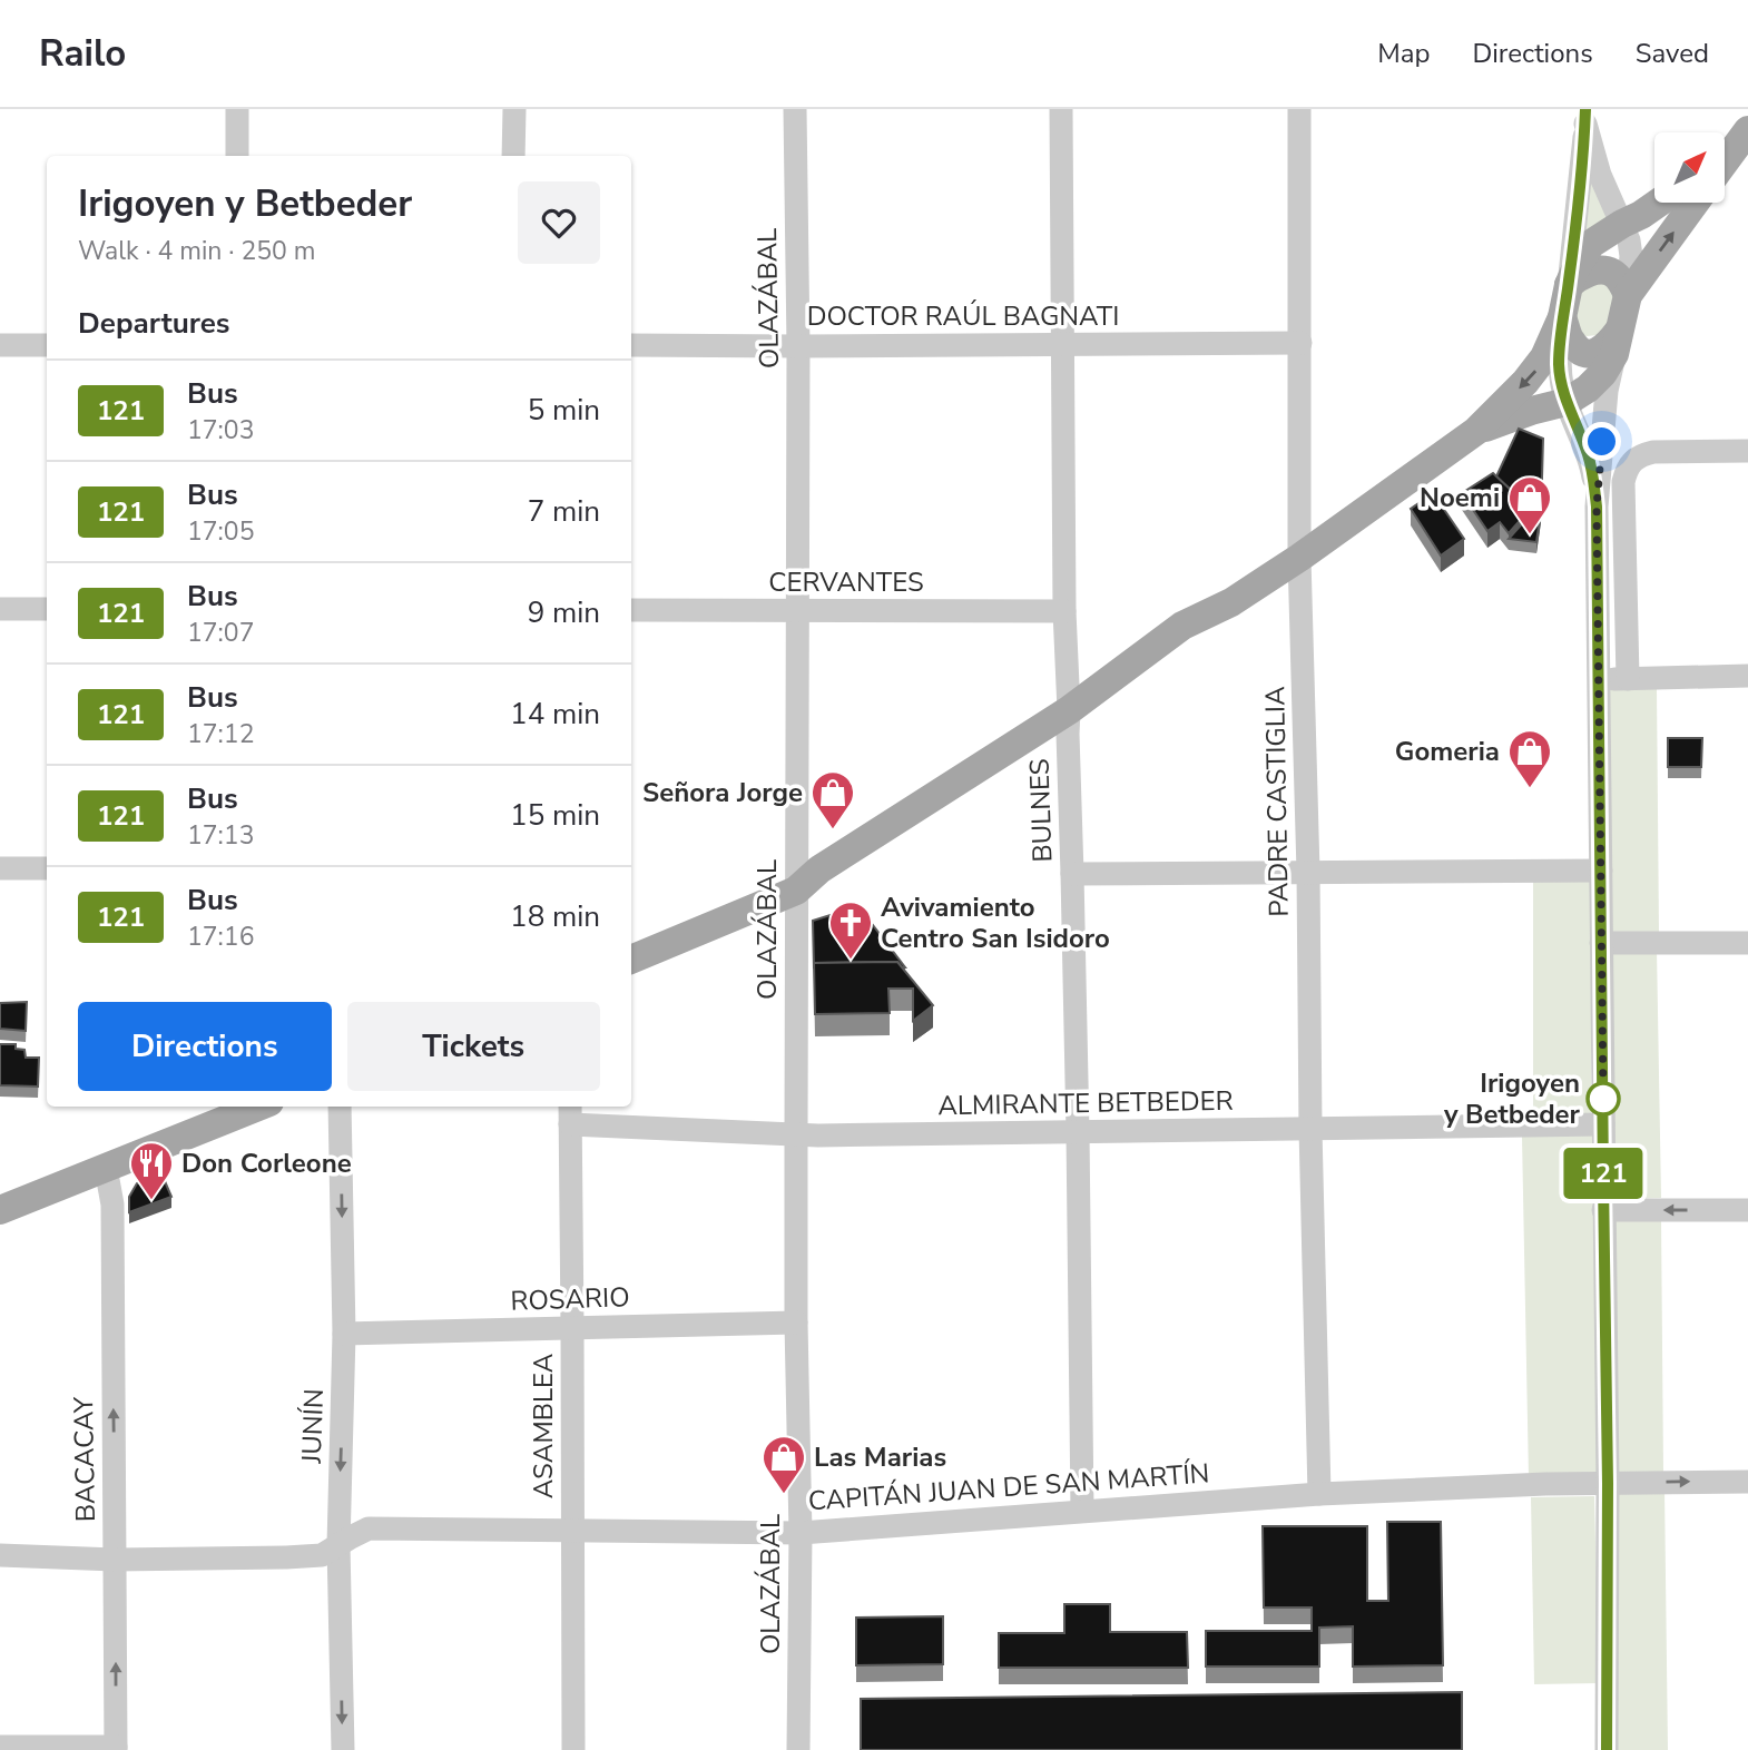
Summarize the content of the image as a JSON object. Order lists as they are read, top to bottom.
{
  "streets": {
    "street": [
      "OLAZÁBAL",
      "DOCTOR RAÚL BAGNATI",
      "CERVANTES",
      "PADRE CASTIGLIA",
      "BULNES",
      "ALMIRANTE BETBEDER",
      "ROSARIO",
      "JUNÍN",
      "ASAMBLEA",
      "BACACAY",
      "CAPITÁN JUAN DE SAN MARTÍN"
    ]
  },
  "crossings": [
    ["OLAZÁBAL", "DOCTOR RAÚL BAGNATI"],
    ["OLAZÁBAL", "CERVANTES"],
    ["OLAZÁBAL", "ALMIRANTE BETBEDER"],
    ["OLAZÁBAL", "ROSARIO"],
    ["OLAZÁBAL", "CAPITÁN JUAN DE SAN MARTÍN"],
    ["DOCTOR RAÚL BAGNATI", "PADRE CASTIGLIA"],
    ["DOCTOR RAÚL BAGNATI", "BULNES"],
    ["CERVANTES", "BULNES"],
    ["PADRE CASTIGLIA", "ALMIRANTE BETBEDER"],
    ["PADRE CASTIGLIA", "CAPITÁN JUAN DE SAN MARTÍN"],
    ["BULNES", "ALMIRANTE BETBEDER"],
    ["BULNES", "CAPITÁN JUAN DE SAN MARTÍN"],
    ["ALMIRANTE BETBEDER", "ASAMBLEA"],
    ["ROSARIO", "JUNÍN"],
    ["ROSARIO", "ASAMBLEA"],
    ["JUNÍN", "CAPITÁN JUAN DE SAN MARTÍN"],
    ["ASAMBLEA", "CAPITÁN JUAN DE SAN MARTÍN"],
    ["BACACAY", "CAPITÁN JUAN DE SAN MARTÍN"]
  ],
  "one_way": ["JUNÍN", "BACACAY"],
  "places": {
    "shop": [
      "Noemi",
      "Gomeria",
      "Señora Jorge",
      "Las Marias"
    ],
    "church": ["Avivamiento Centro San Isidoro"],
    "other": ["Irigoyen y Betbeder"],
    "restaurant": ["Don Corleone"]
  },
  "lines": ["bus line 121"],
  "north": "top right",
  "page": {
    "header": "Railo",
    "nav": ["Map", "Directions", "Saved"],
    "on_map": "121",
    "heading": [
      ["Irigoyen y Betbeder", "Walk · 4 min · 250 m"],
      "Departures"
    ],
    "list": [
      {
        "mark": "121",
        "name": "Bus",
        "note": "17:03",
        "value": "5 min"
      },
      {
        "mark": "121",
        "name": "Bus",
        "note": "17:05",
        "value": "7 min"
      },
      {
        "mark": "121",
        "name": "Bus",
        "note": "17:07",
        "value": "9 min"
      },
      {
        "mark": "121",
        "name": "Bus",
        "note": "17:12",
        "value": "14 min"
      },
      {
        "mark": "121",
        "name": "Bus",
        "note": "17:13",
        "value": "15 min"
      },
      {
        "mark": "121",
        "name": "Bus",
        "note": "17:16",
        "value": "18 min"
      }
    ],
    "buttons": ["Directions", "Tickets"]
  }
}
